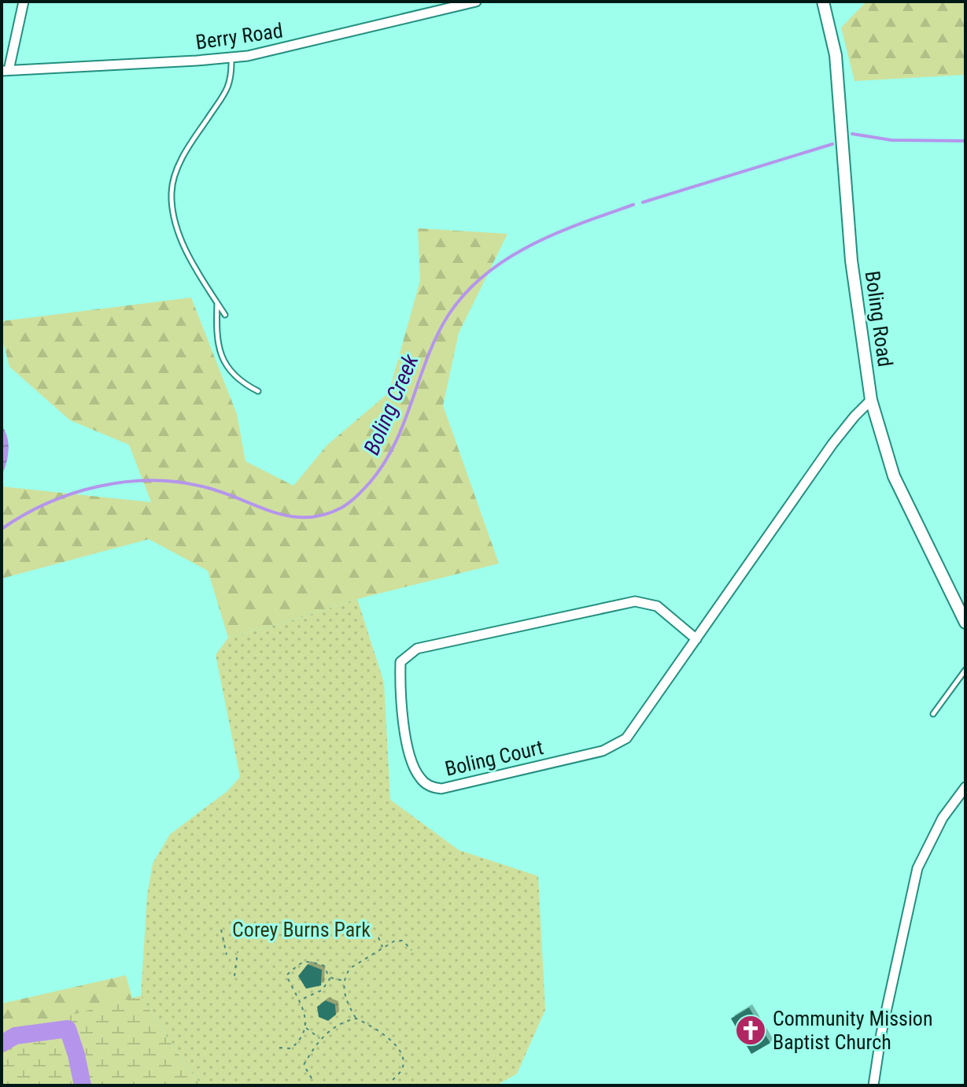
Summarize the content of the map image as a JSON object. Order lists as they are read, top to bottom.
{
  "streets": {
    "street": ["Berry Road", "Boling Road", "Boling Court"]
  },
  "crossings": [
    ["Boling Road", "Boling Court"]
  ],
  "water": ["Boling Creek"],
  "parks": ["Corey Burns Park"],
  "places": {
    "church": ["Community Mission Baptist Church"]
  }
}
